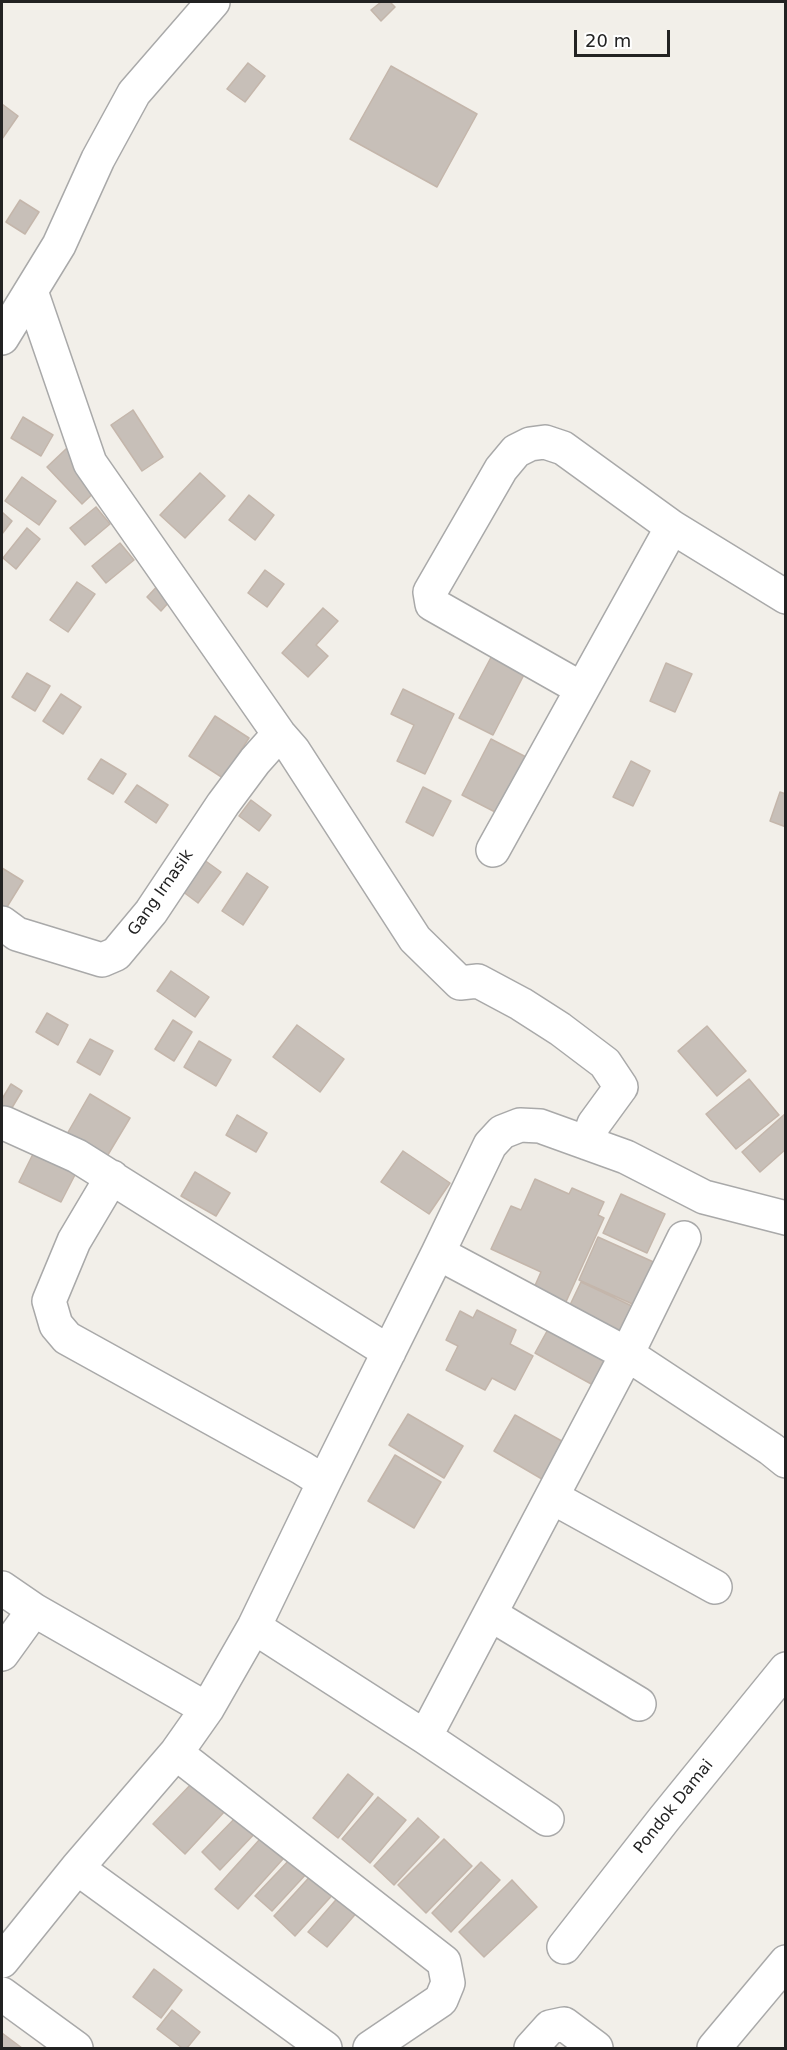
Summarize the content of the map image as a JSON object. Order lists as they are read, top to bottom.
{
  "streets": {
    "street": ["Gang Irnasik", "Pondok Damai"]
  },
  "scale_bar": "20 m"
}
